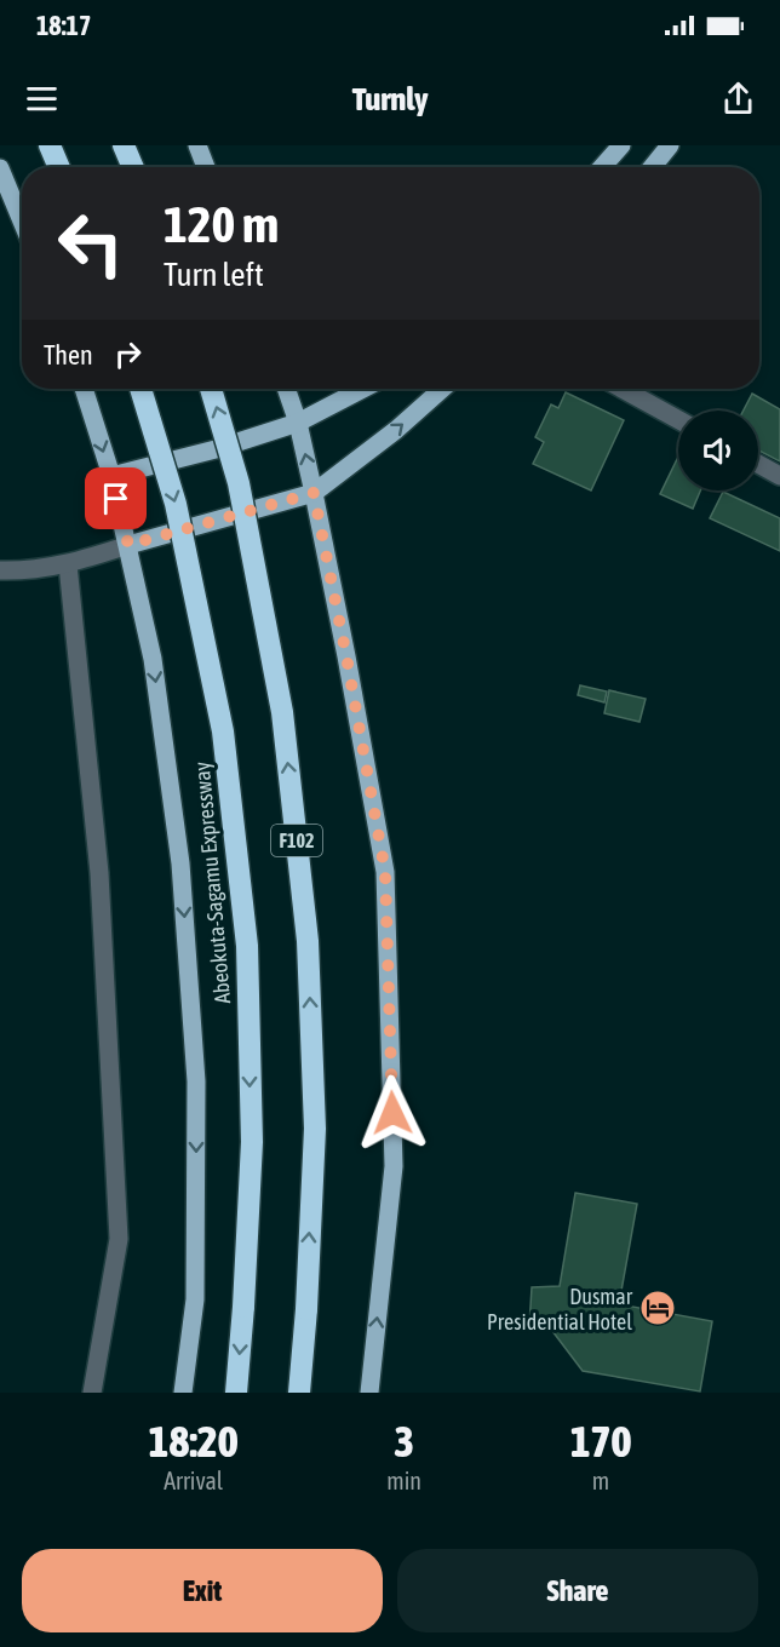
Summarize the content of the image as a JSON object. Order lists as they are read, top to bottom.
{
  "streets": {
    "highway": ["F102", "Abeokuta-Sagamu Expressway"]
  },
  "places": {
    "hotel": ["Dusmar Presidential Hotel"]
  },
  "page": {
    "status": "18:17",
    "header": "Turnly",
    "turn": ["120 m", "Turn left"],
    "then": "Then",
    "eta": [
      "18:20",
      "Arrival",
      "3",
      "min",
      "170",
      "m"
    ],
    "buttons": ["Exit", "Share"]
  }
}
